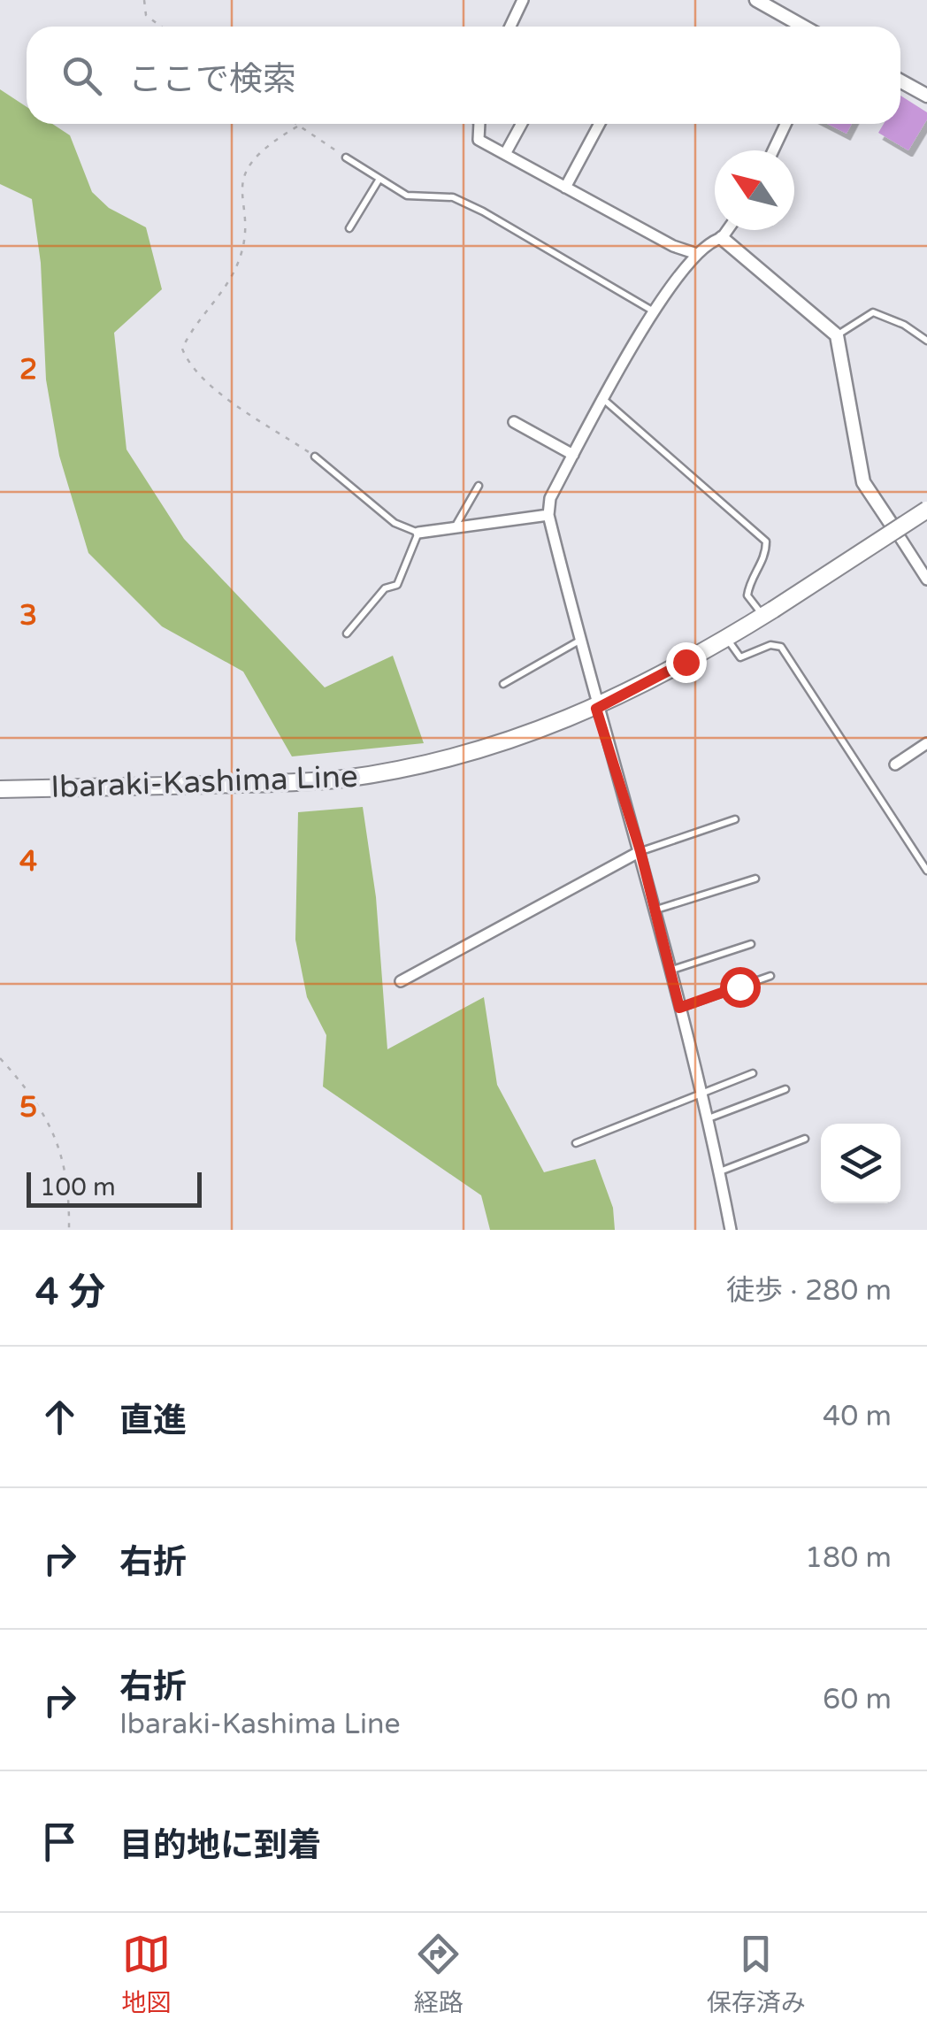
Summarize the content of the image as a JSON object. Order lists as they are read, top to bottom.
{
  "streets": {
    "main road": ["Ibaraki-Kashima Line"]
  },
  "scale_bar": "100 m",
  "north": "top left",
  "page": {
    "search": "ここで検索",
    "scale": "100 m",
    "heading": ["4 分", "徒歩 · 280 m"],
    "list": [
      ["直進", "40 m"],
      ["右折", "180 m"],
      ["右折", "Ibaraki-Kashima Line", "60 m"],
      "目的地に到着"
    ],
    "nav": ["地図", "経路", "保存済み"]
  },
  "grid": {
    "rows": [
      "2",
      "3",
      "4",
      "5"
    ]
  }
}
